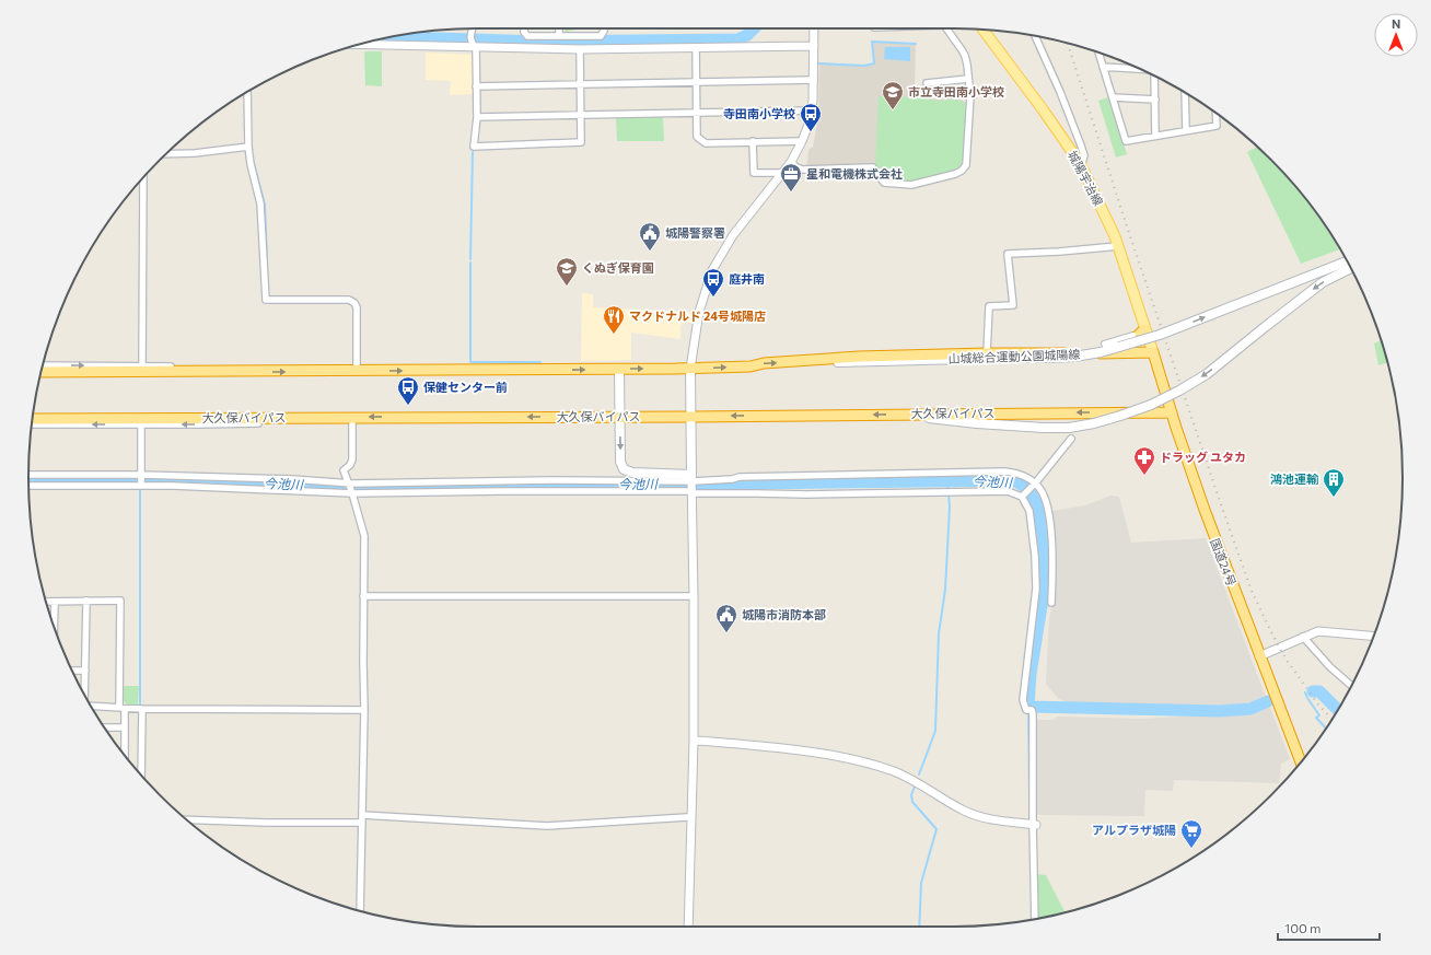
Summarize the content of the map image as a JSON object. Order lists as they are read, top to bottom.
{
  "streets": {
    "highway": ["大久保バイパス", "国道24号"],
    "main road": ["城陽宇治線", "山城総合運動公園城陽線"]
  },
  "crossings": [
    ["城陽宇治線", "国道24号"],
    ["大久保バイパス", "国道24号"]
  ],
  "water": ["今池川"],
  "places": {
    "school or university": ["市立寺田南小学校", "くぬぎ保育園"],
    "bus stop": ["寺田南小学校", "庭井南", "保健センター前"],
    "office": ["星和電機株式会社"],
    "public building": ["城陽警察署", "城陽市消防本部"],
    "restaurant": ["マクドナルド 24号城陽店"],
    "pharmacy": ["ドラッグ ユタカ"],
    "building": ["鴻池運輸"],
    "supermarket": ["アルプラザ城陽"]
  },
  "scale_bar": "100 m",
  "north": "top"
}
